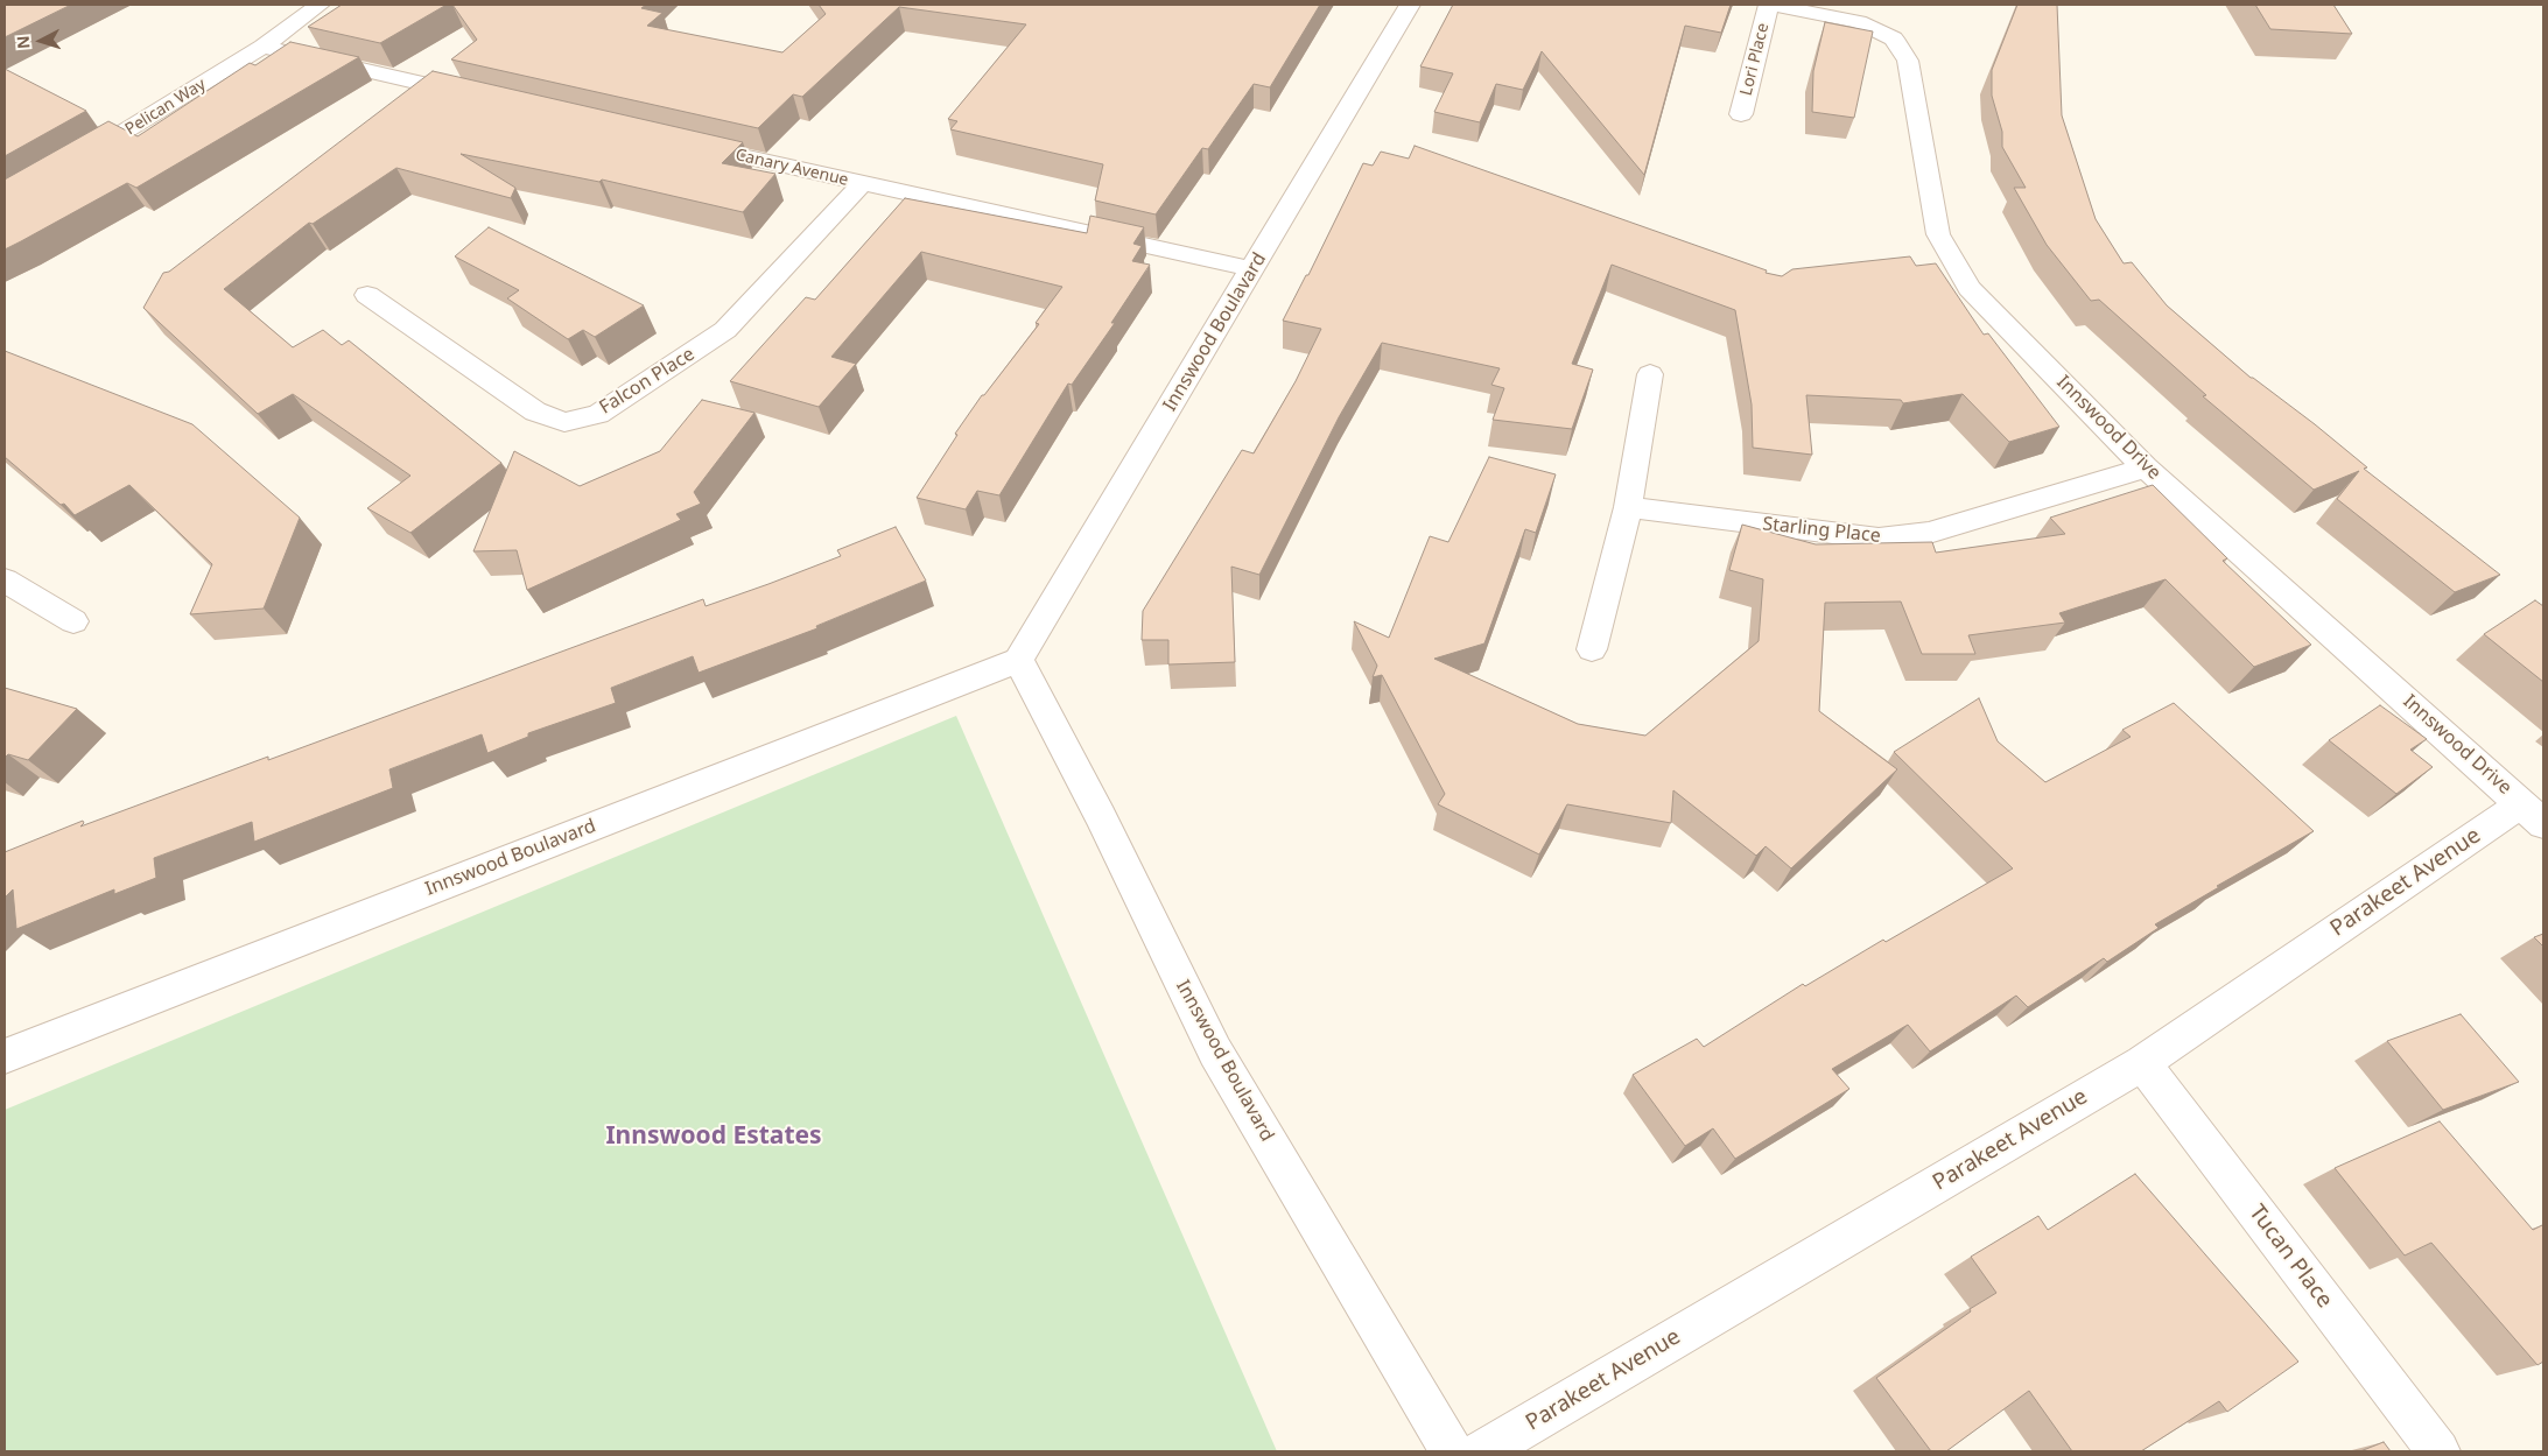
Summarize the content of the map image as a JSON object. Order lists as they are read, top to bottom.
{
  "streets": {
    "street": [
      "Lori Place",
      "Pelican Way",
      "Canary Avenue",
      "Innswood Boulavard",
      "Falcon Place",
      "Innswood Drive",
      "Starling Place",
      "Parakeet Avenue",
      "Tucan Place"
    ]
  },
  "crossings": [
    ["Lori Place", "Innswood Drive"],
    ["Canary Avenue", "Innswood Boulavard"],
    ["Canary Avenue", "Falcon Place"],
    ["Innswood Drive", "Starling Place"],
    ["Innswood Drive", "Parakeet Avenue"],
    ["Parakeet Avenue", "Tucan Place"]
  ],
  "districts": ["Innswood Estates"],
  "north": "left"
}
